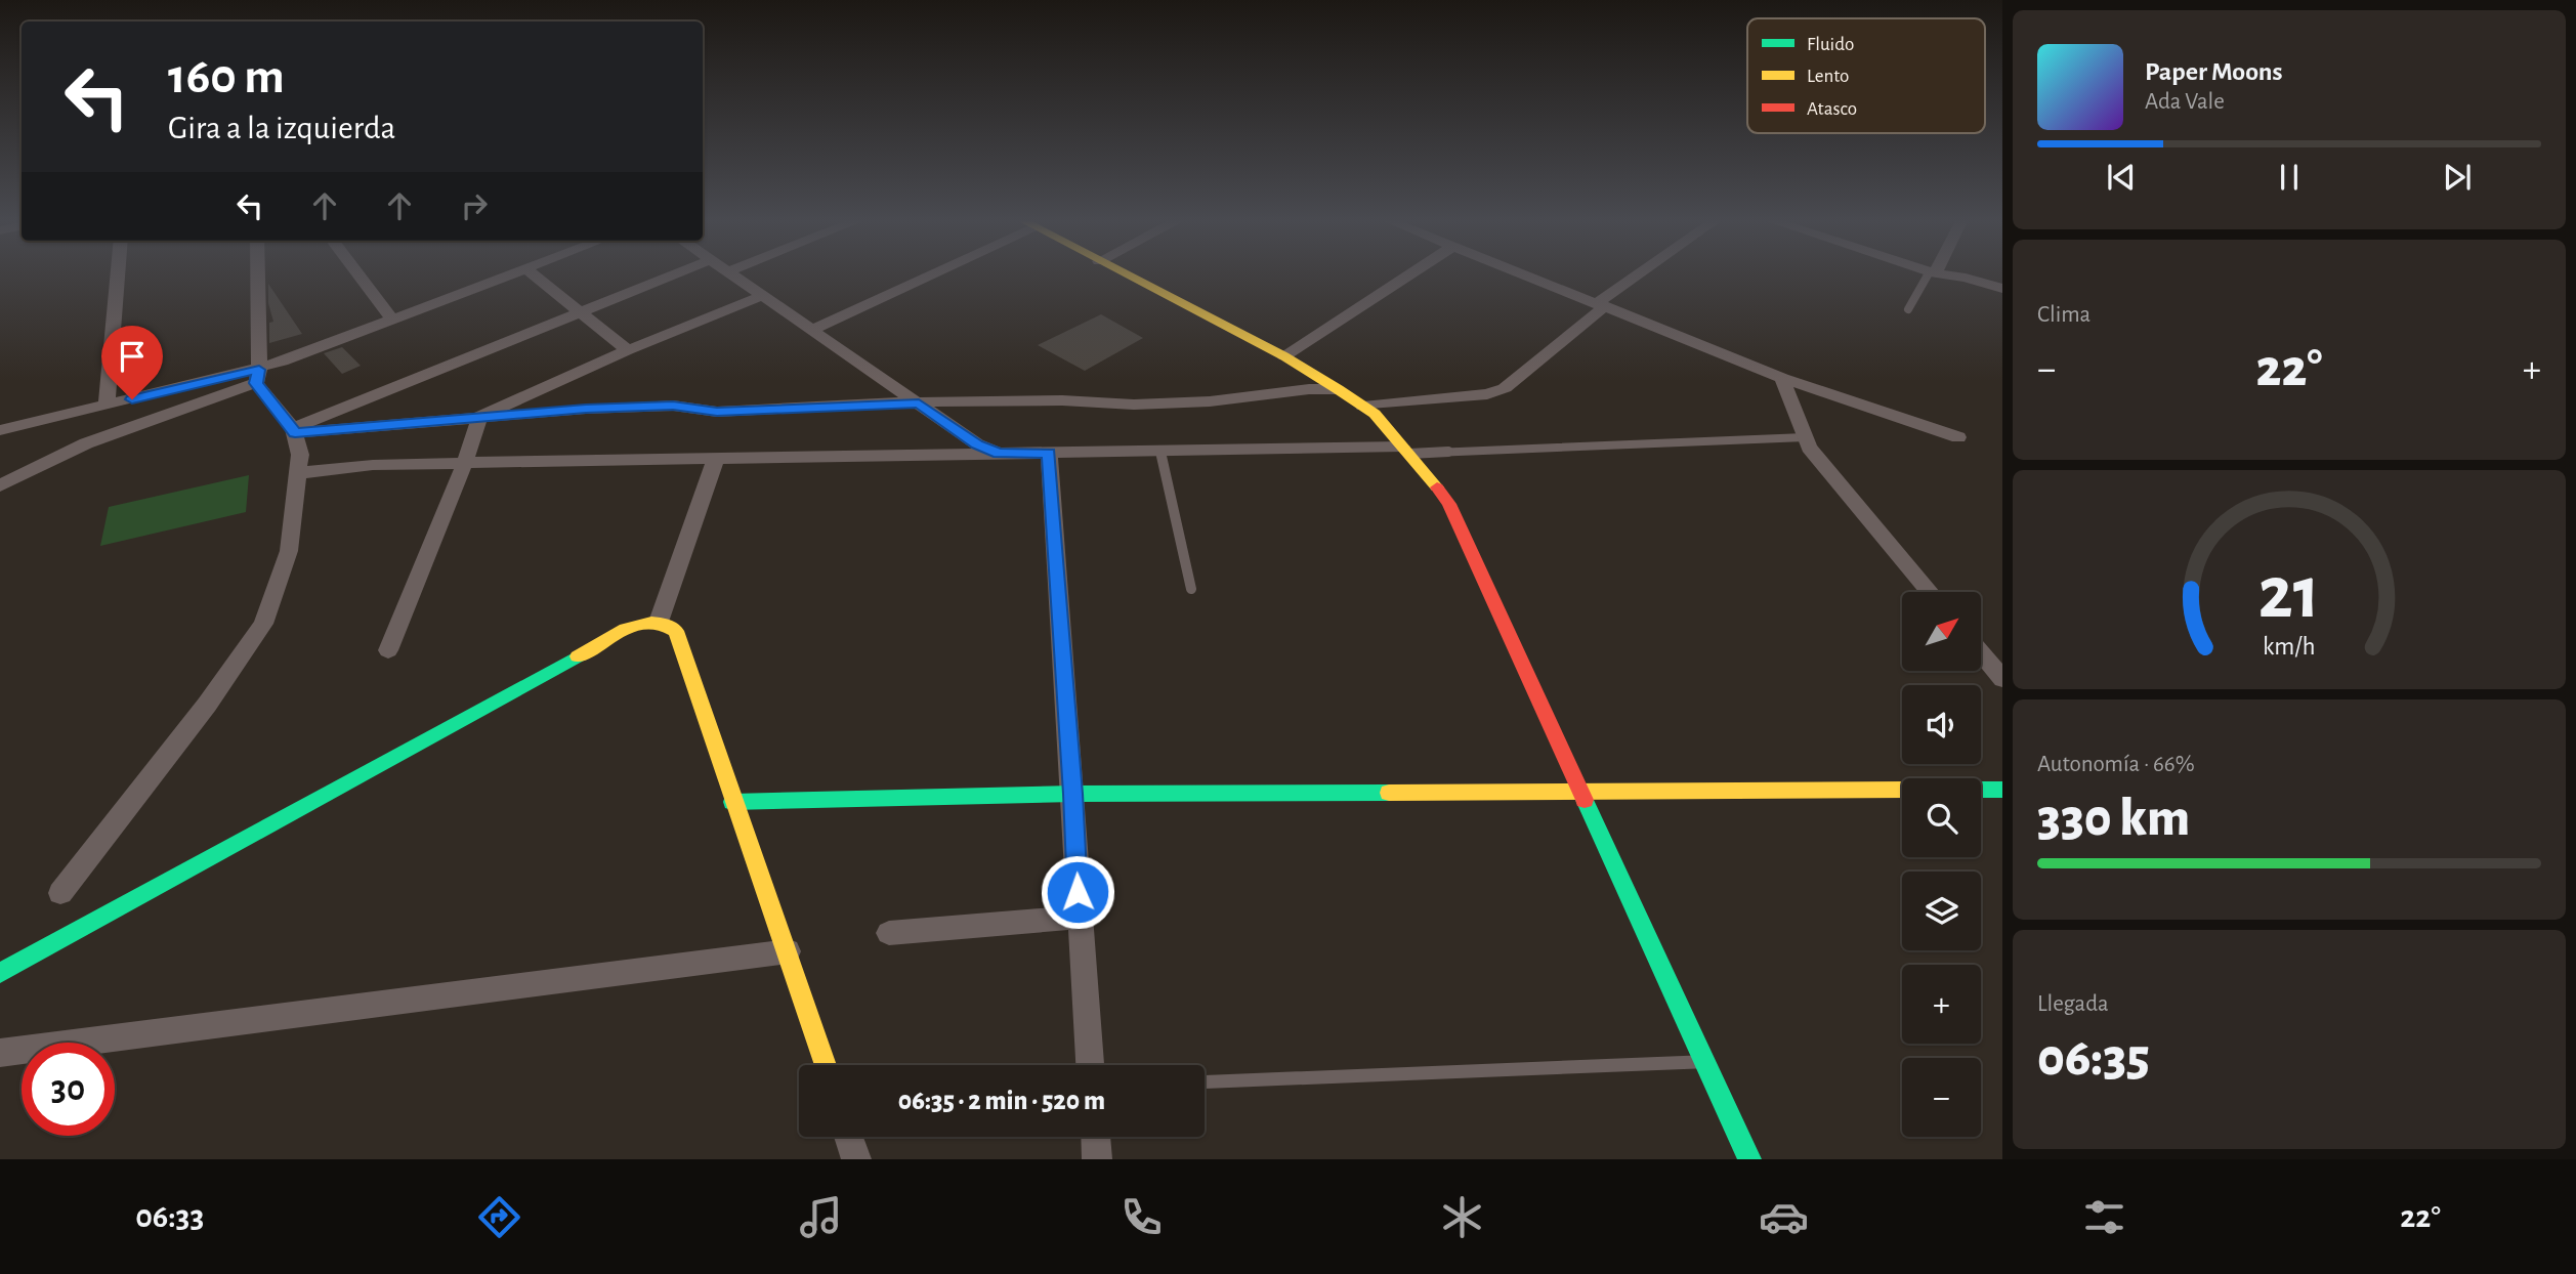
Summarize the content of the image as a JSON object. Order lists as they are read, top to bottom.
{
  "legend": ["Fluido", "Lento", "Atasco"],
  "north": "top right",
  "page": {
    "turn": ["160 m", "Gira a la izquierda"],
    "song": ["Paper Moons", "Ada Vale"],
    "tile": [
      "Clima",
      ["Autonomía · 66%", "330 km"],
      ["Llegada", "06:35"]
    ],
    "heat": ["−", "22°", "+"],
    "map_buttons": ["+", "−"],
    "limit": "30",
    "trip": "06:35 · 2 min · 520 m",
    "tabs": ["06:33", "22°"],
    "gauge": ["21", "km/h"]
  }
}
